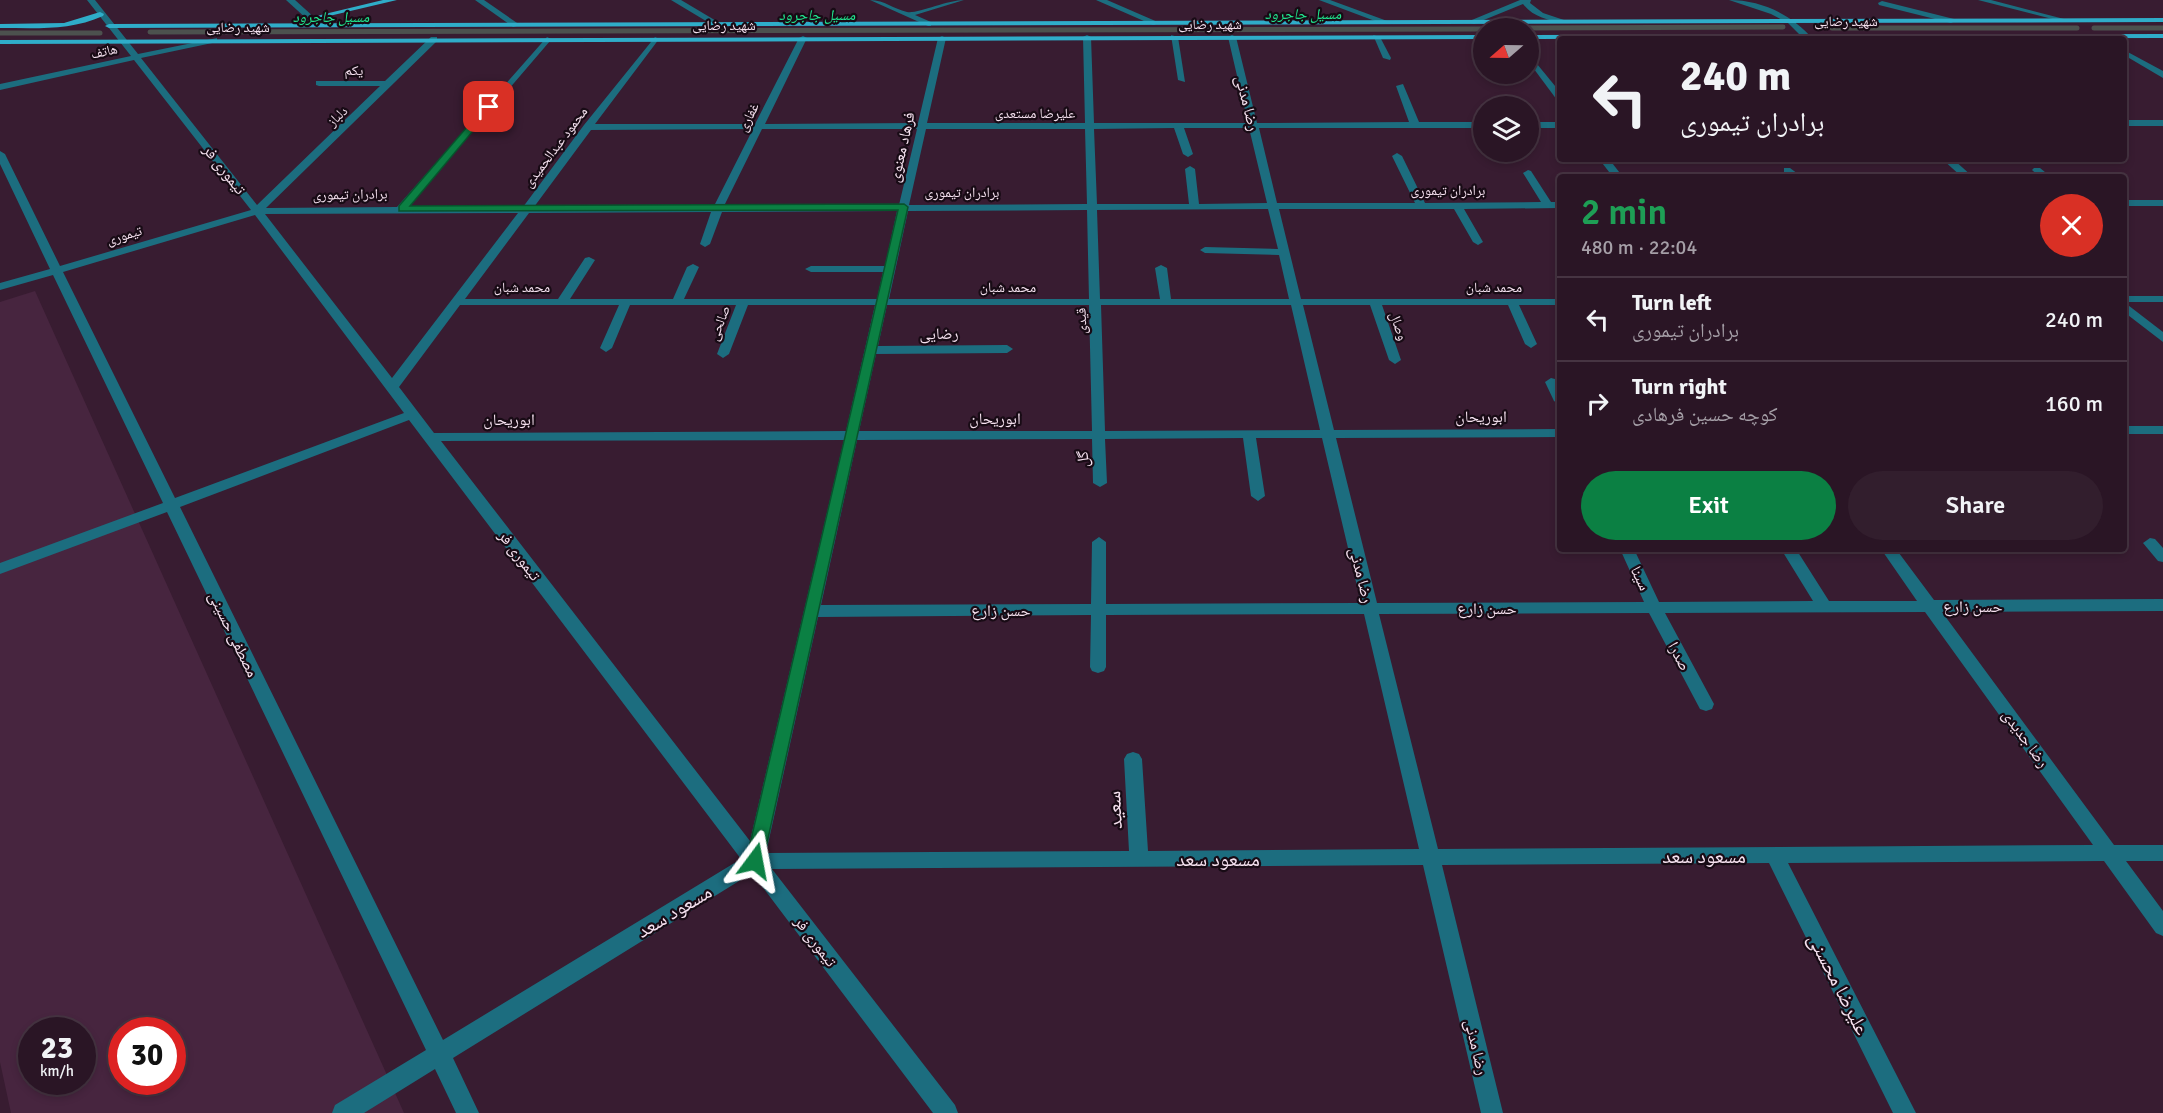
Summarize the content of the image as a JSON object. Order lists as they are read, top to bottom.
{
  "streets": {
    "main road": ["شهید رضایی"],
    "street": [
      "هاتف",
      "یکم",
      "رضا مدنی",
      "علیرضا مستعدی",
      "دلباز",
      "غفاری",
      "محمود عبدالحمیدی",
      "فرهاد معنوی",
      "تیموری فر",
      "برادران تیموری",
      "تیموری",
      "محمد شبان",
      "قیدی",
      "صالحی",
      "وصال",
      "رضایی",
      "ابوریحان",
      "گل",
      "سینا",
      "حسن زارع",
      "مصطفی حسینی",
      "صدرا",
      "رضا جدیدی",
      "سعید",
      "مسعود سعد",
      "علیرضا محسنی"
    ]
  },
  "crossings": [
    ["شهید رضایی", "هاتف"],
    ["شهید رضایی", "رضا مدنی"],
    ["شهید رضایی", "دلباز"],
    ["شهید رضایی", "غفاری"],
    ["شهید رضایی", "محمود عبدالحمیدی"],
    ["شهید رضایی", "فرهاد معنوی"],
    ["شهید رضایی", "تیموری فر"],
    ["شهید رضایی", "قیدی"],
    ["هاتف", "تیموری فر"],
    ["یکم", "دلباز"],
    ["رضا مدنی", "علیرضا مستعدی"],
    ["رضا مدنی", "برادران تیموری"],
    ["رضا مدنی", "محمد شبان"],
    ["رضا مدنی", "ابوریحان"],
    ["رضا مدنی", "حسن زارع"],
    ["رضا مدنی", "مسعود سعد"],
    ["علیرضا مستعدی", "غفاری"],
    ["علیرضا مستعدی", "محمود عبدالحمیدی"],
    ["علیرضا مستعدی", "فرهاد معنوی"],
    ["علیرضا مستعدی", "قیدی"],
    ["دلباز", "تیموری فر"],
    ["دلباز", "برادران تیموری"],
    ["دلباز", "تیموری"],
    ["غفاری", "برادران تیموری"],
    ["محمود عبدالحمیدی", "تیموری فر"],
    ["محمود عبدالحمیدی", "برادران تیموری"],
    ["محمود عبدالحمیدی", "محمد شبان"],
    ["فرهاد معنوی", "تیموری فر"],
    ["فرهاد معنوی", "برادران تیموری"],
    ["فرهاد معنوی", "محمد شبان"],
    ["فرهاد معنوی", "رضایی"],
    ["فرهاد معنوی", "ابوریحان"],
    ["فرهاد معنوی", "حسن زارع"],
    ["فرهاد معنوی", "مسعود سعد"],
    ["تیموری فر", "برادران تیموری"],
    ["تیموری فر", "تیموری"],
    ["تیموری فر", "ابوریحان"],
    ["تیموری فر", "مسعود سعد"],
    ["برادران تیموری", "تیموری"],
    ["برادران تیموری", "قیدی"],
    ["تیموری", "مصطفی حسینی"],
    ["محمد شبان", "قیدی"],
    ["محمد شبان", "صالحی"],
    ["محمد شبان", "وصال"],
    ["قیدی", "ابوریحان"],
    ["قیدی", "گل"],
    ["ابوریحان", "گل"],
    ["سینا", "حسن زارع"],
    ["سینا", "صدرا"],
    ["حسن زارع", "صدرا"],
    ["حسن زارع", "رضا جدیدی"],
    ["مصطفی حسینی", "مسعود سعد"],
    ["رضا جدیدی", "مسعود سعد"],
    ["سعید", "مسعود سعد"],
    ["مسعود سعد", "علیرضا محسنی"]
  ],
  "water": ["مسیل جاجرود"],
  "north": "left",
  "page": {
    "turn": ["240 m", "برادران تیموری"],
    "heading": ["2 min", "480 m · 22:04"],
    "list": [
      {
        "name": "Turn left",
        "note": "برادران تیموری",
        "value": "240 m"
      },
      {
        "name": "Turn right",
        "note": "کوچه حسین فرهادی",
        "value": "160 m"
      }
    ],
    "buttons": ["Exit", "Share"],
    "speed": "23 km/h",
    "limit": "30"
  }
}
